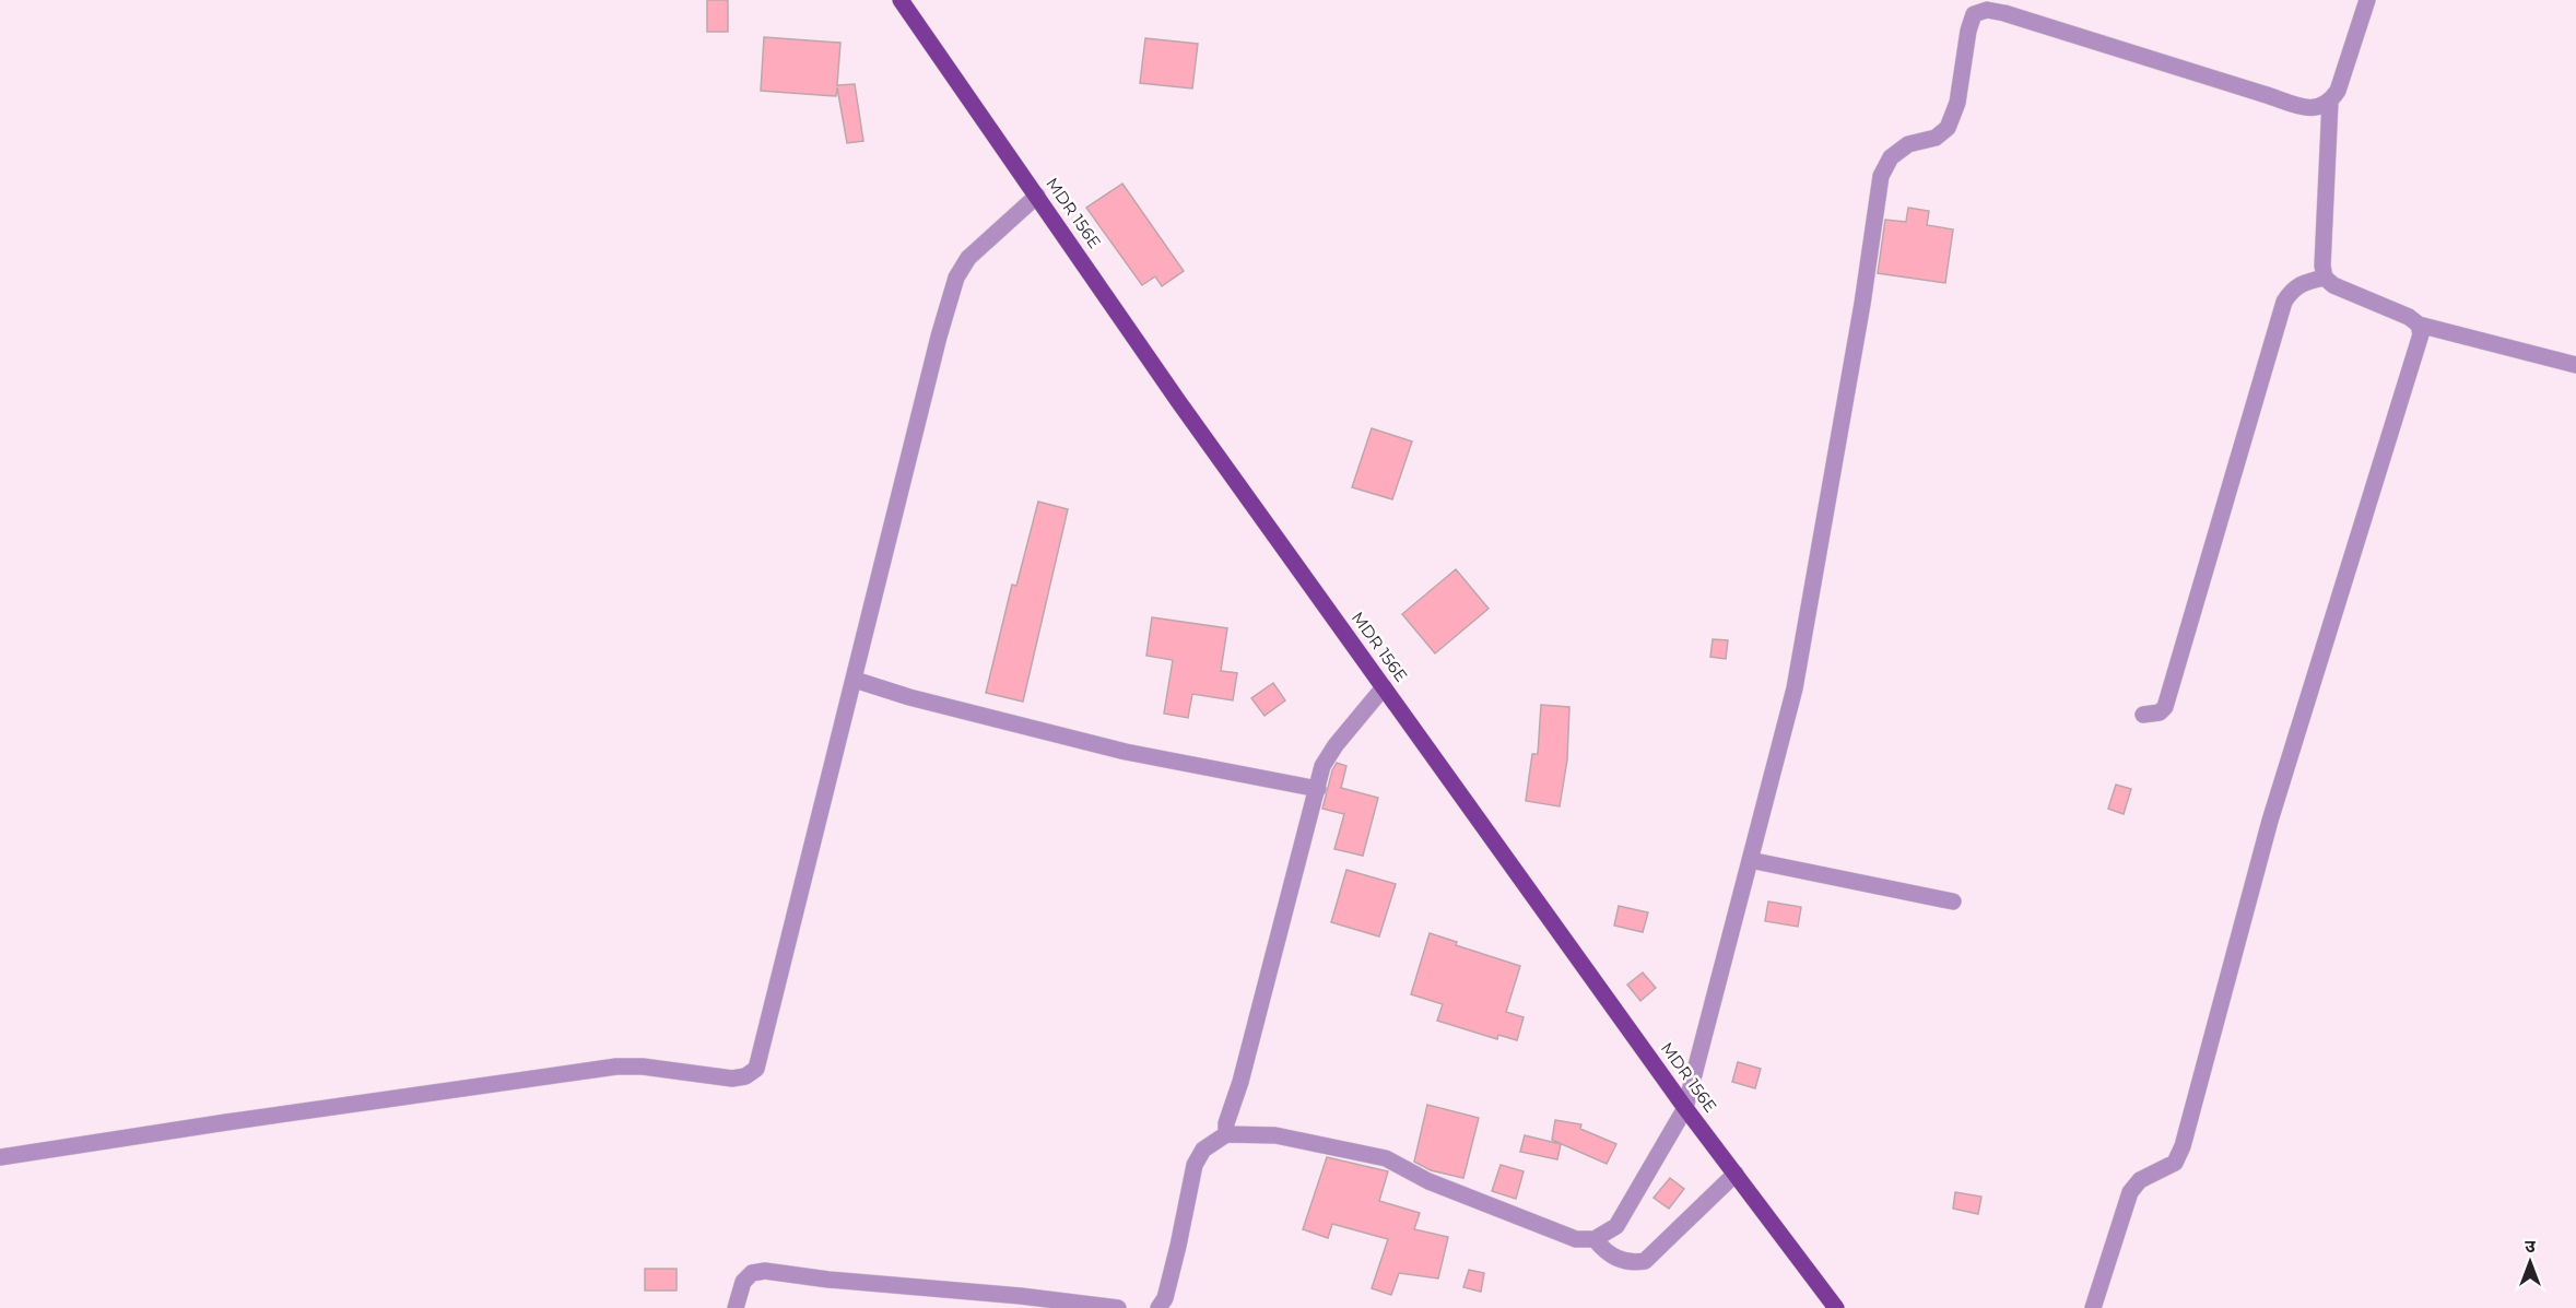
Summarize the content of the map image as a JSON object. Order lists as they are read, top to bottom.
{
  "streets": {
    "main road": ["MDR 156E"]
  },
  "north": "top"
}
